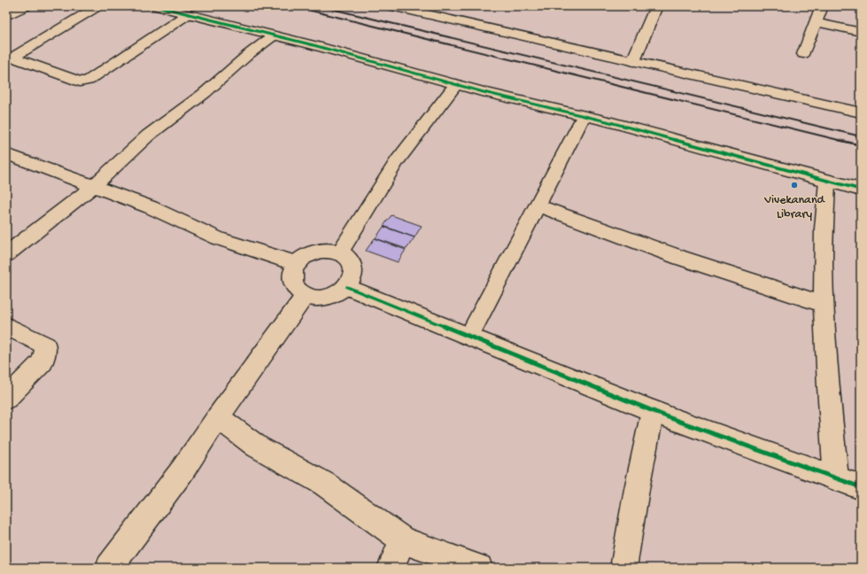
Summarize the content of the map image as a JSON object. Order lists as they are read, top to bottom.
{
  "places": ["Vivekanand Library"]
}
